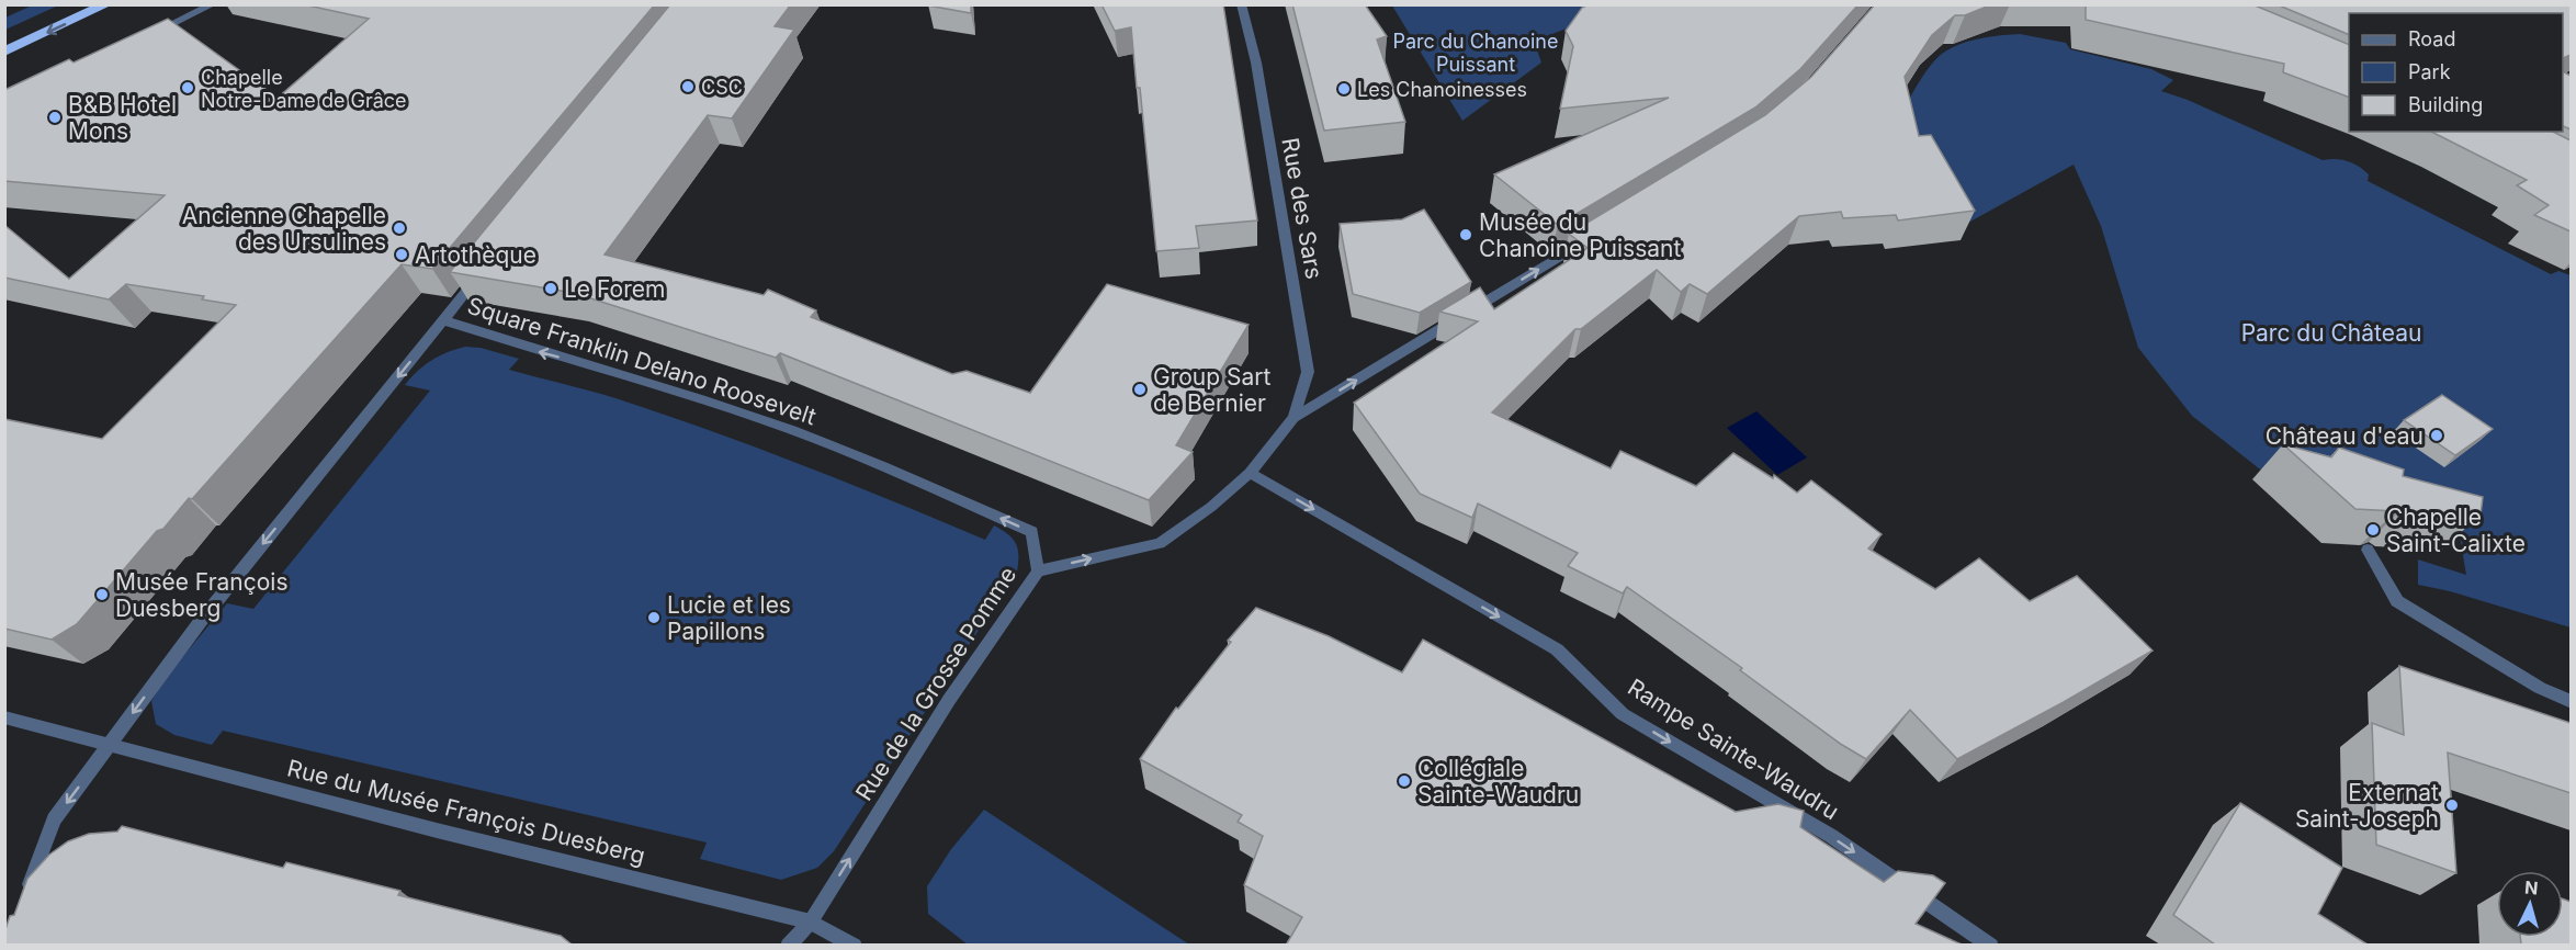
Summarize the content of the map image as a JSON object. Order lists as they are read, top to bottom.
{
  "streets": {
    "street": [
      "Rue des Sars",
      "Square Franklin Delano Roosevelt",
      "Rue de la Grosse Pomme",
      "Rampe Sainte-Waudru",
      "Rue du Musée François Duesberg"
    ]
  },
  "crossings": [
    ["Rue des Sars", "Rue de la Grosse Pomme"],
    ["Square Franklin Delano Roosevelt", "Rue de la Grosse Pomme"],
    ["Square Franklin Delano Roosevelt", "Rue du Musée François Duesberg"],
    ["Rue de la Grosse Pomme", "Rampe Sainte-Waudru"],
    ["Rue de la Grosse Pomme", "Rue du Musée François Duesberg"]
  ],
  "one_way": ["Rue de la Grosse Pomme", "Rampe Sainte-Waudru"],
  "parks": ["Parc du Chanoine Puissant", "Parc du Château"],
  "places": [
    "CSC",
    "Chapelle Notre-Dame de Grâce",
    "Les Chanoinesses",
    "B&B Hotel Mons",
    "Ancienne Chapelle des Ursulines",
    "Musée du Chanoine Puissant",
    "Artothèque",
    "Le Forem",
    "Group Sart de Bernier",
    "Château d'eau",
    "Chapelle Saint-Calixte",
    "Musée François Duesberg",
    "Lucie et les Papillons",
    "Collégiale Sainte-Waudru",
    "Externat Saint-Joseph"
  ],
  "legend": ["Road", "Park", "Building"],
  "north": "top"
}
